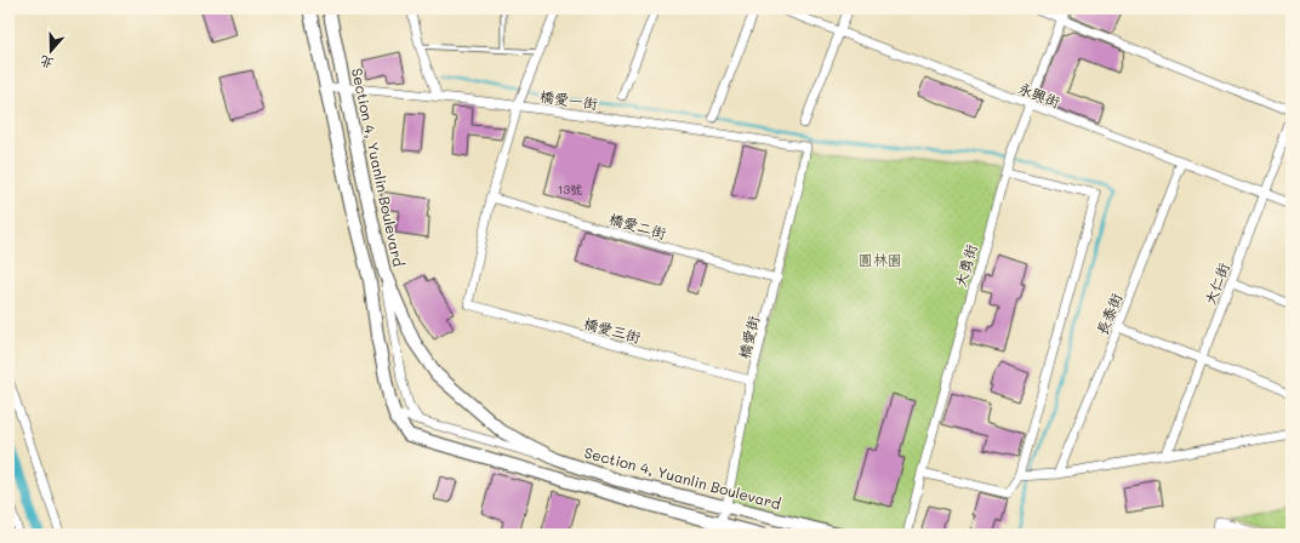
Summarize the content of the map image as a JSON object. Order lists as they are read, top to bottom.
{
  "streets": {
    "main road": ["Section 4, Yuanlin Boulevard"],
    "street": [
      "永興街",
      "橋愛一街",
      "橋愛二街",
      "大勇街",
      "大仁街",
      "長泰街",
      "橋愛三街",
      "橋愛街"
    ]
  },
  "crossings": [
    ["永興街", "大勇街"],
    ["永興街", "大仁街"],
    ["永興街", "長泰街"],
    ["橋愛一街", "Section 4, Yuanlin Boulevard"],
    ["橋愛一街", "橋愛街"],
    ["Section 4, Yuanlin Boulevard", "橋愛街"],
    ["橋愛二街", "橋愛三街"],
    ["橋愛二街", "橋愛街"],
    ["橋愛三街", "橋愛街"]
  ],
  "parks": ["圓林園"],
  "house_numbers": ["13號"],
  "north": "bottom"
}
